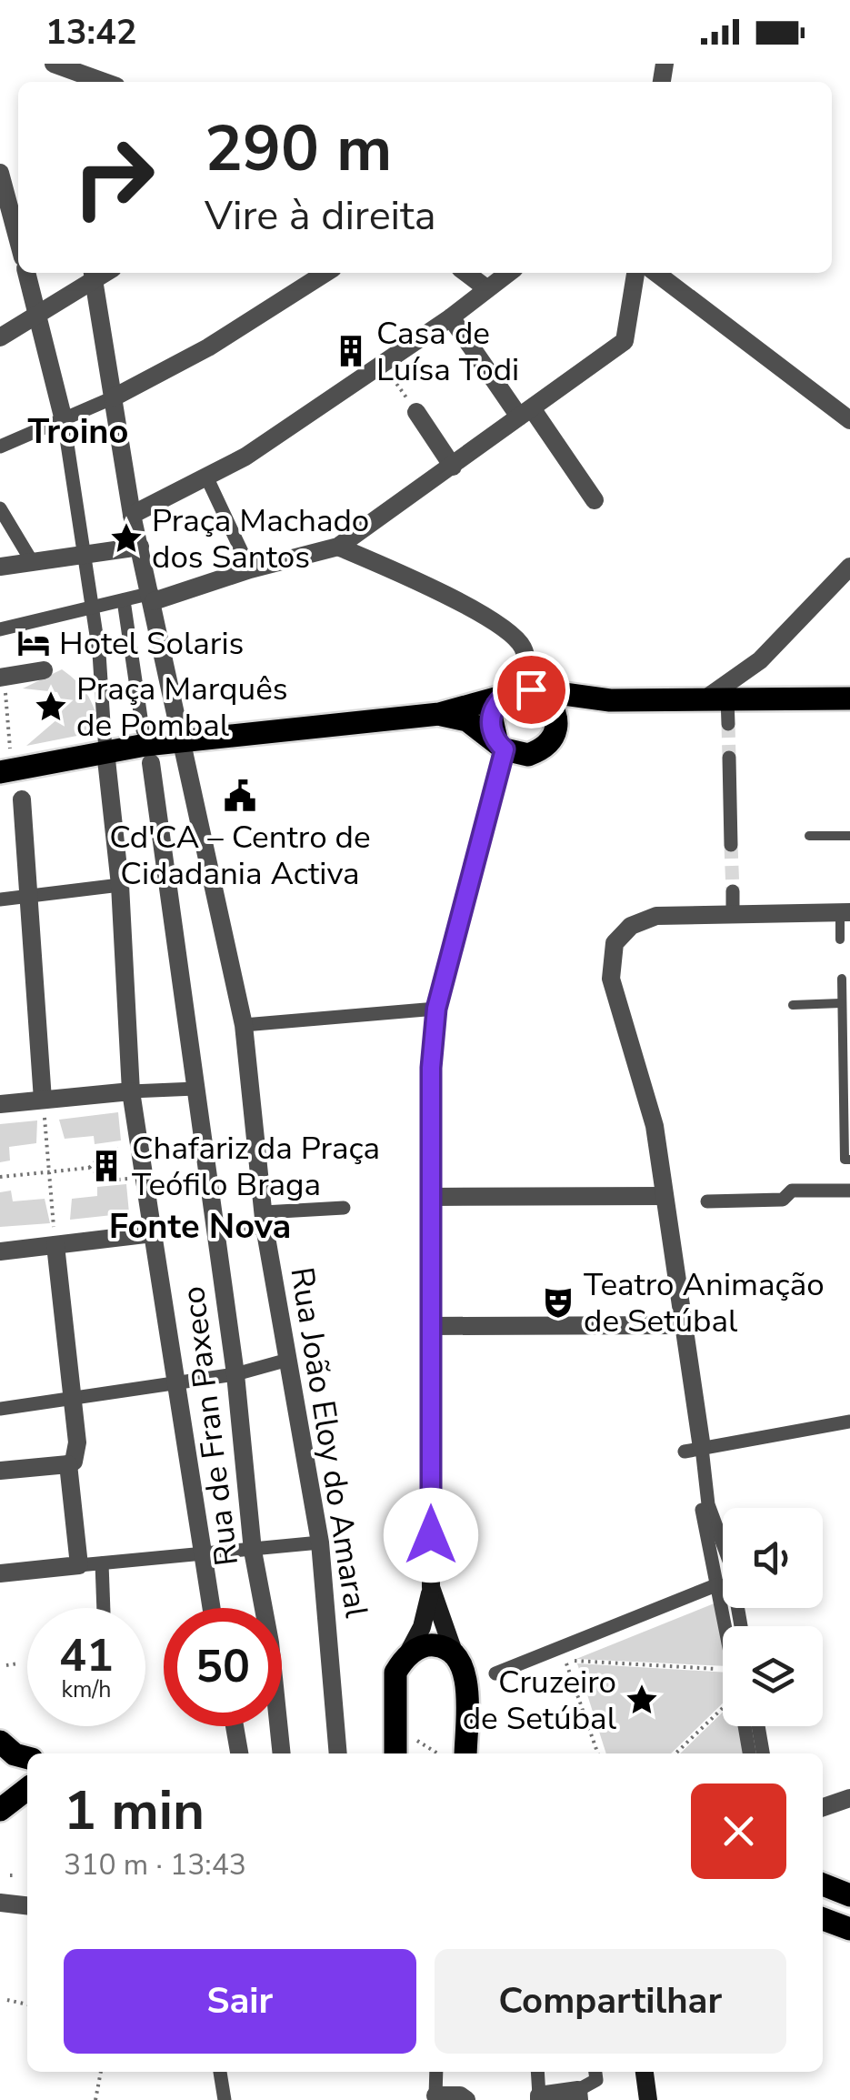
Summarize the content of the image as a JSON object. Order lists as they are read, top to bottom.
{
  "streets": {
    "street": ["Rua de Fran Paxeco", "Rua João Eloy do Amaral"]
  },
  "districts": ["Troino", "Fonte Nova"],
  "places": {
    "building": ["Casa de Luísa Todi", "Chafariz da Praça Teófilo Braga"],
    "place": ["Praça Machado dos Santos", "Praça Marquês de Pombal", "Cruzeiro de Setúbal"],
    "hotel": ["Hotel Solaris"],
    "public building": ["Cd'CA – Centro de Cidadania Activa"],
    "theatre": ["Teatro Animação de Setúbal"]
  },
  "page": {
    "status": "13:42",
    "turn": ["290 m", "Vire à direita"],
    "speed": "41 km/h",
    "limit": "50",
    "heading": ["1 min", "310 m · 13:43"],
    "buttons": ["Sair", "Compartilhar"]
  }
}
